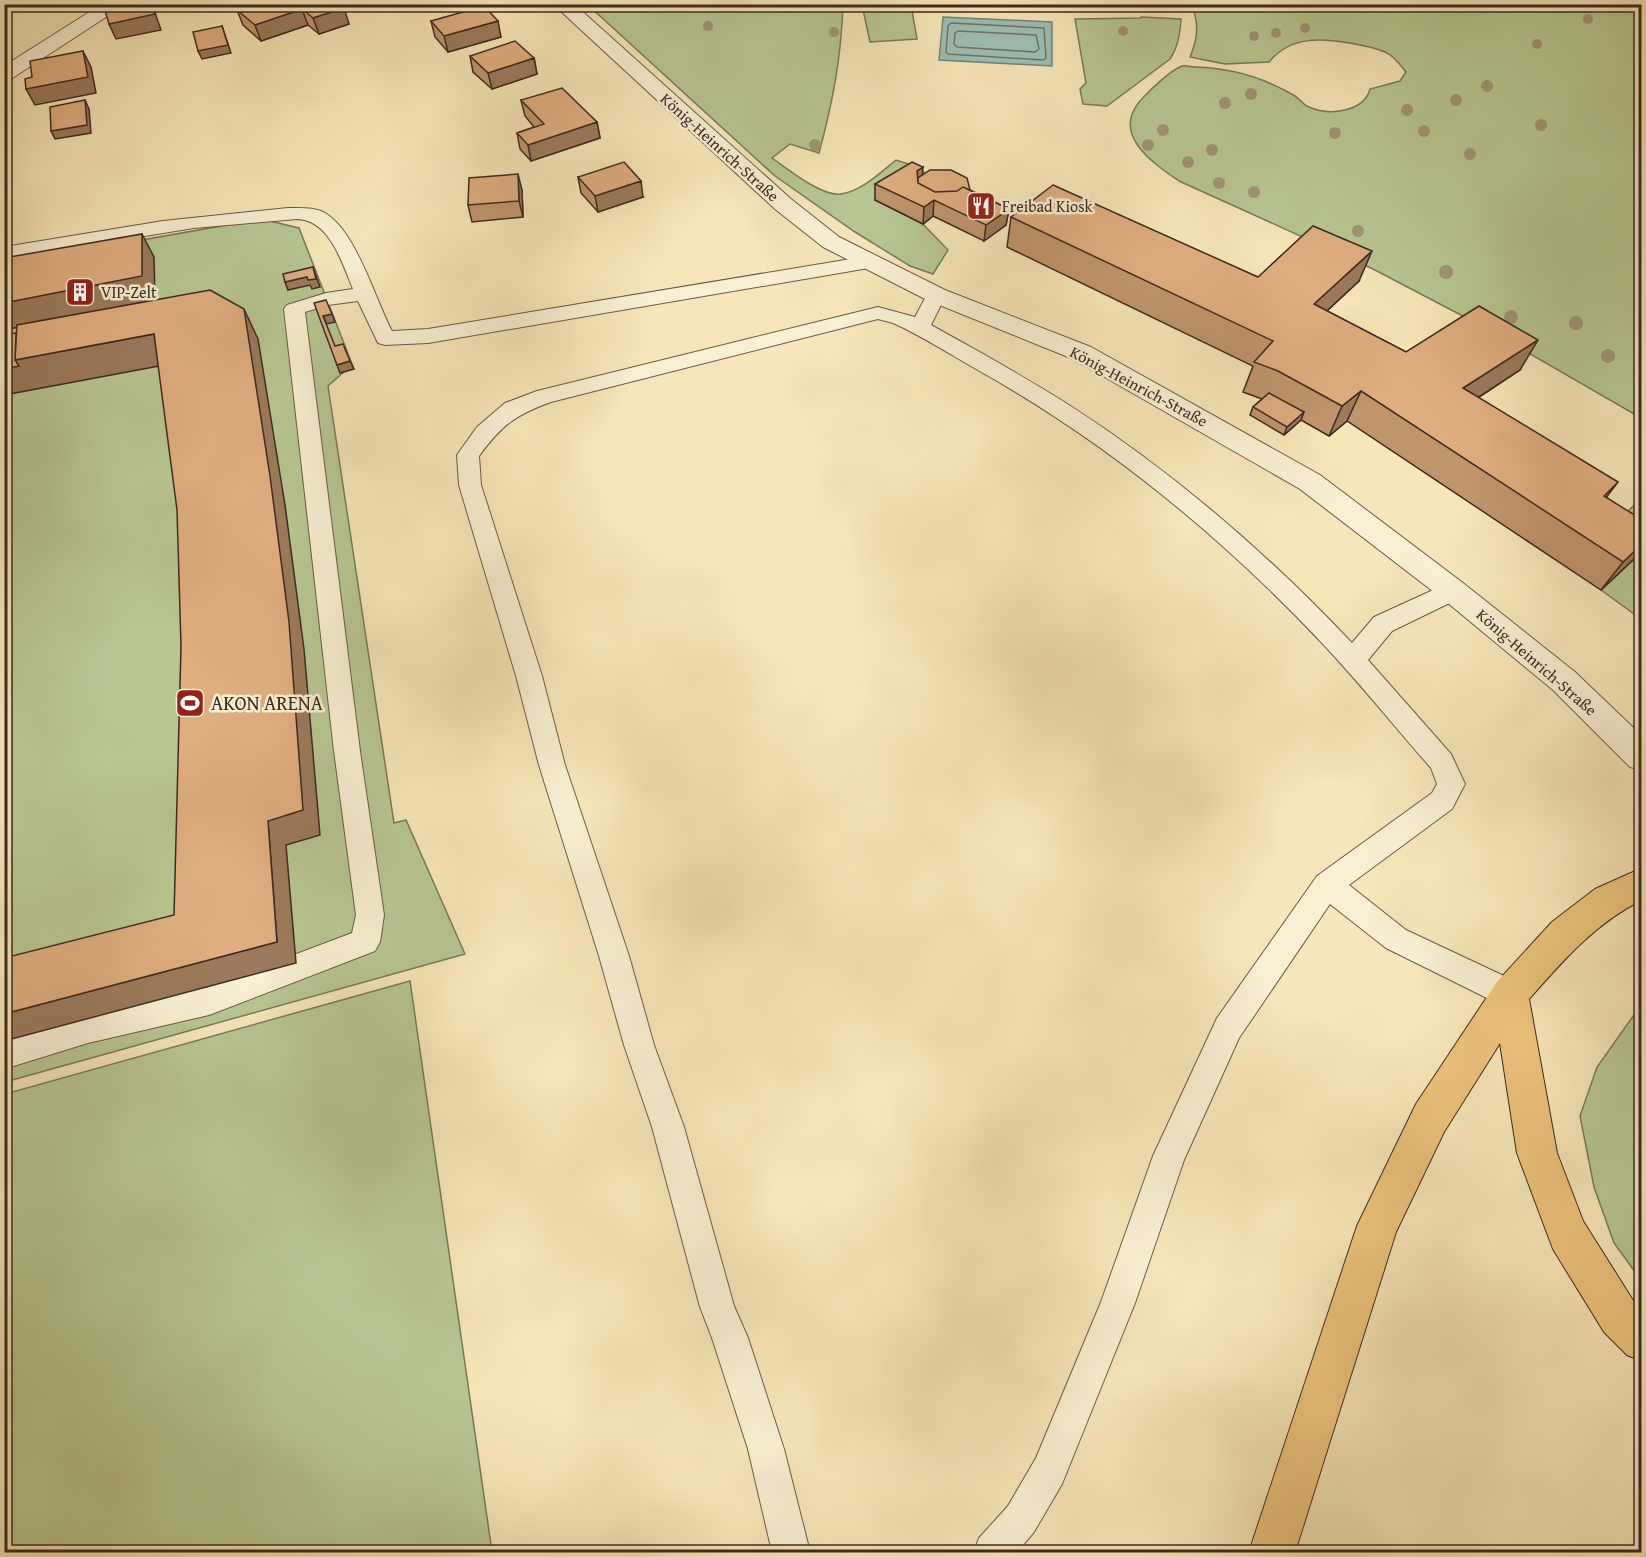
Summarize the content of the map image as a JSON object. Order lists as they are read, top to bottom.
{
  "streets": {
    "street": ["König-Heinrich-Straße"]
  },
  "places": {
    "restaurant": ["Freibad Kiosk"],
    "building": ["VIP-Zelt"],
    "sports": ["AKON ARENA"]
  }
}
